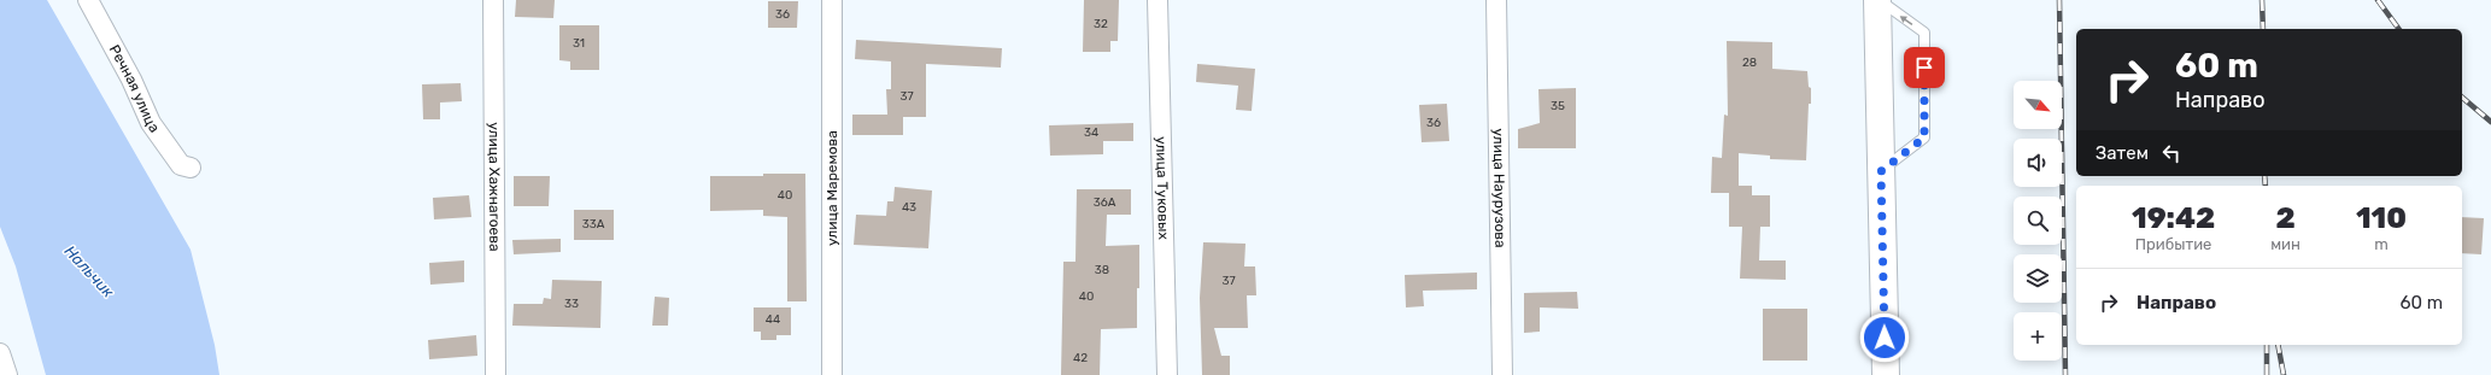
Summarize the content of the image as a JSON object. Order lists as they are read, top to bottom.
{
  "streets": {
    "street": [
      "Речная улица",
      "улица Хажнагоева",
      "улица Туковых",
      "улица Маремова",
      "улица Наурузова"
    ]
  },
  "water": ["Нальчик"],
  "house_numbers": [
    "36",
    "32",
    "31",
    "28",
    "37",
    "35",
    "36",
    "34",
    "40",
    "36А",
    "43",
    "33А",
    "38",
    "37",
    "40",
    "33",
    "44",
    "42"
  ],
  "north": "bottom right",
  "page": {
    "turn": ["60 m", "Направо"],
    "map_buttons": "+",
    "then": "Затем",
    "eta": [
      "19:42",
      "Прибытие",
      "2",
      "мин",
      "110",
      "m"
    ],
    "list": [
      {
        "name": "Направо",
        "value": "60 m"
      }
    ]
  }
}
